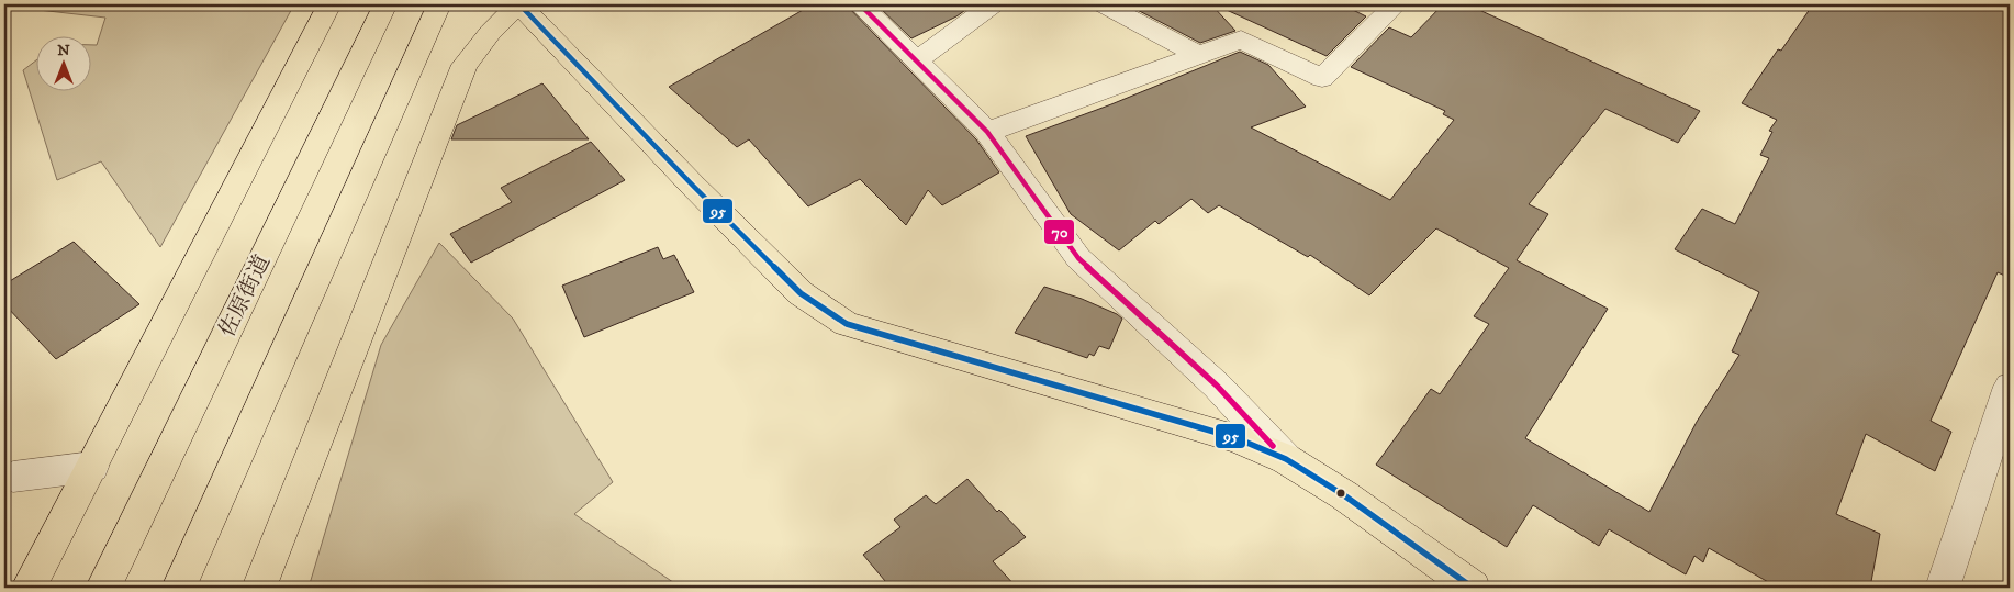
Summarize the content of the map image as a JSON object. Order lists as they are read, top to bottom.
{
  "streets": {
    "highway": ["佐原街道"]
  },
  "lines": ["transit line 95", "transit line 70"],
  "north": "top"
}
